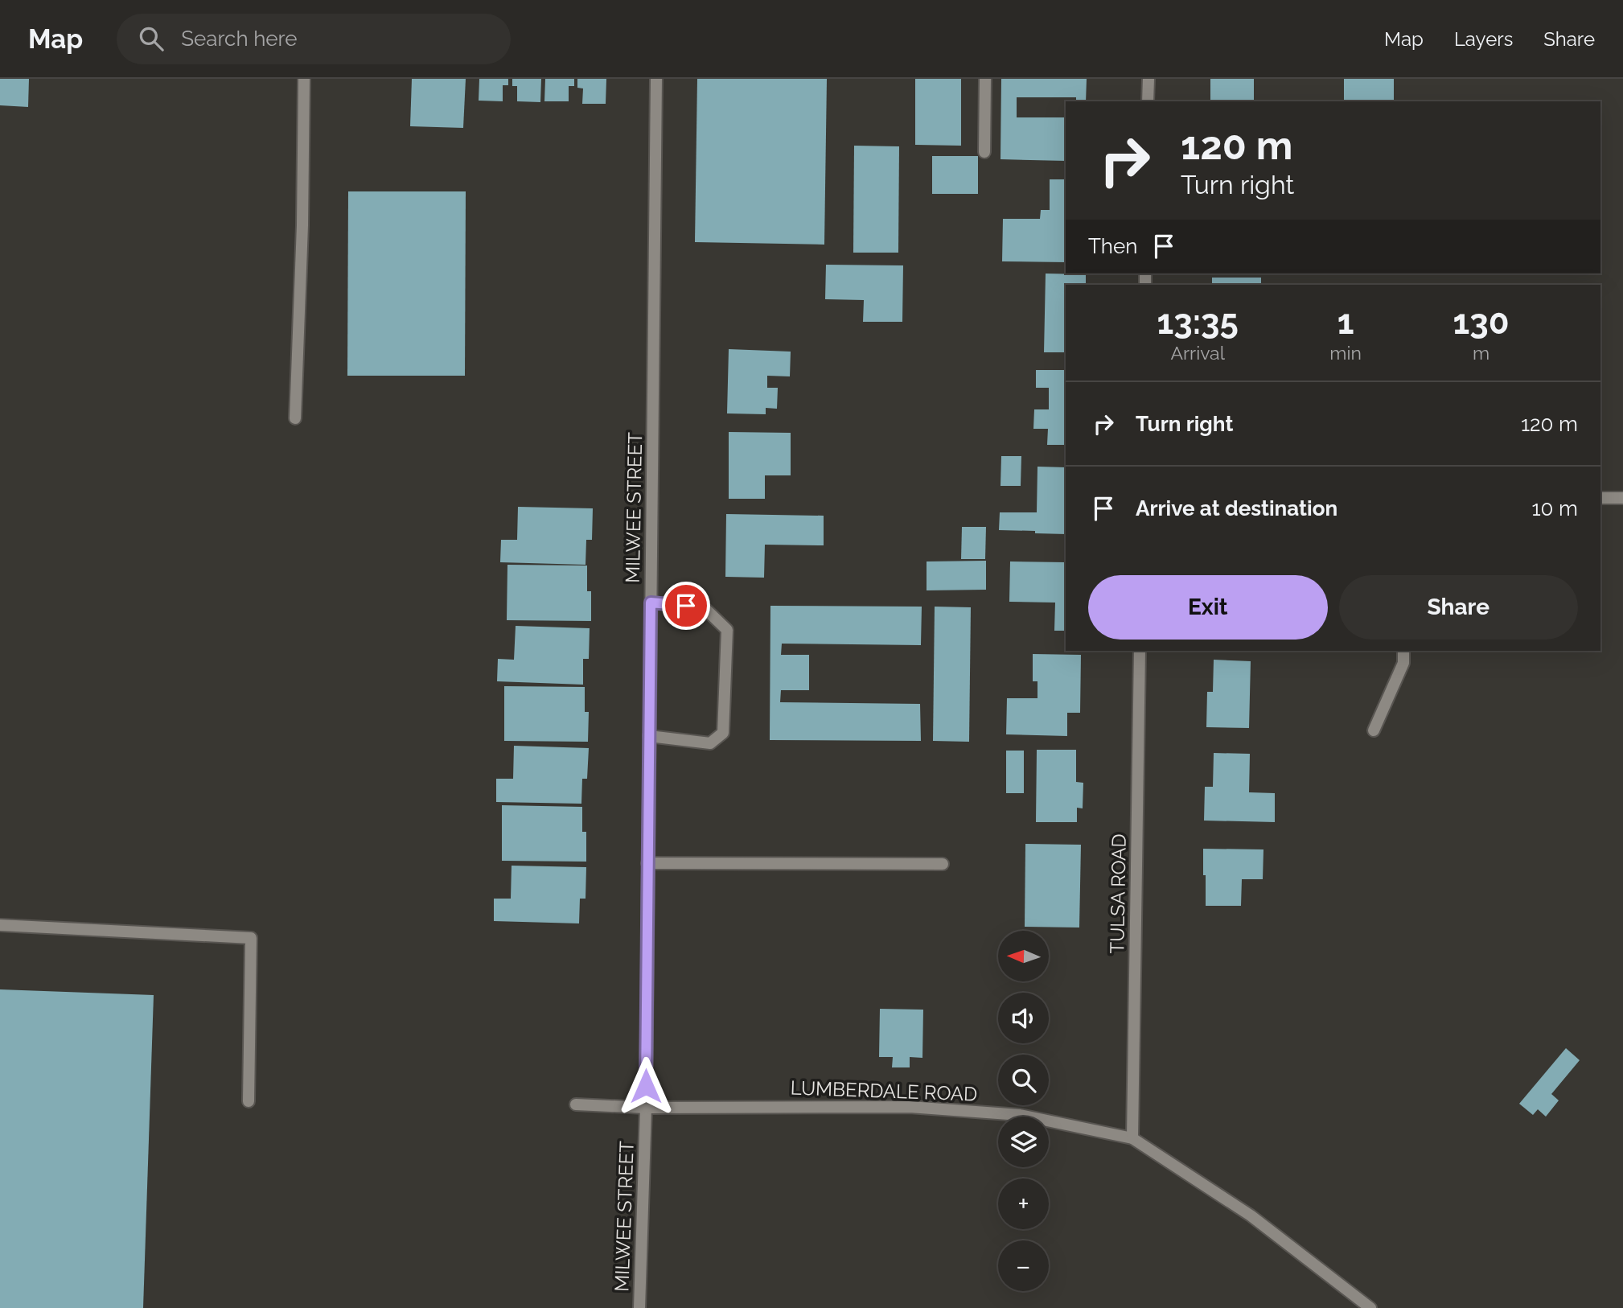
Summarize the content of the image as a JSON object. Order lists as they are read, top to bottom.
{
  "streets": {
    "street": ["MILWEE STREET", "TULSA ROAD", "LUMBERDALE ROAD"]
  },
  "crossings": [
    ["MILWEE STREET", "LUMBERDALE ROAD"],
    ["TULSA ROAD", "LUMBERDALE ROAD"]
  ],
  "north": "left",
  "page": {
    "header": "Map",
    "search": "Search here",
    "nav": ["Map", "Layers", "Share"],
    "turn": ["120 m", "Turn right"],
    "then": "Then",
    "eta": [
      "13:35",
      "Arrival",
      "1",
      "min",
      "130",
      "m"
    ],
    "list": [
      {
        "name": "Turn right",
        "value": "120 m"
      },
      {
        "name": "Arrive at destination",
        "value": "10 m"
      }
    ],
    "buttons": ["Exit", "Share"],
    "map_buttons": ["+", "−"]
  }
}
